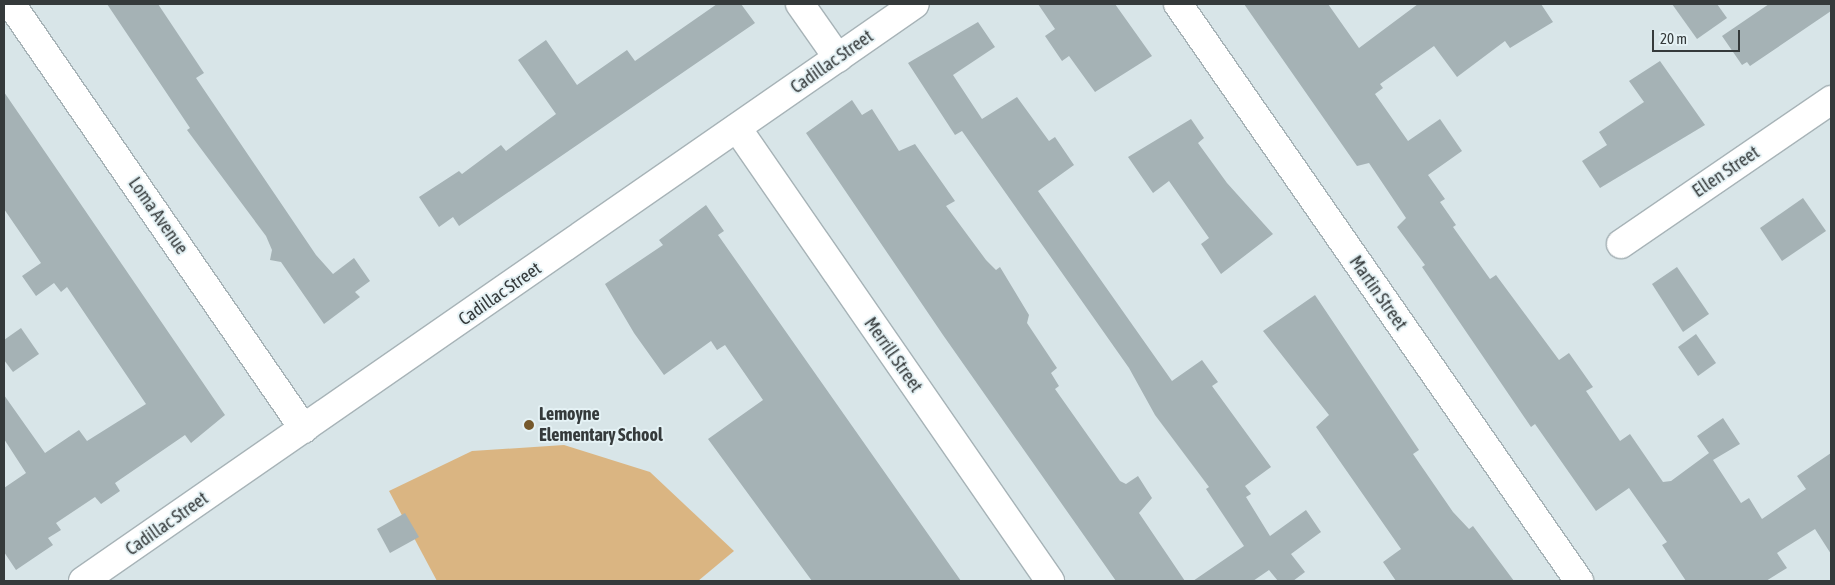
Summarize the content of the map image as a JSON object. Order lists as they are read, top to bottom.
{
  "streets": {
    "street": [
      "Cadillac Street",
      "Ellen Street",
      "Loma Avenue",
      "Martin Street",
      "Merrill Street"
    ]
  },
  "crossings": [
    ["Cadillac Street", "Loma Avenue"],
    ["Cadillac Street", "Merrill Street"]
  ],
  "places": ["Lemoyne Elementary School"],
  "scale_bar": "20 m"
}
